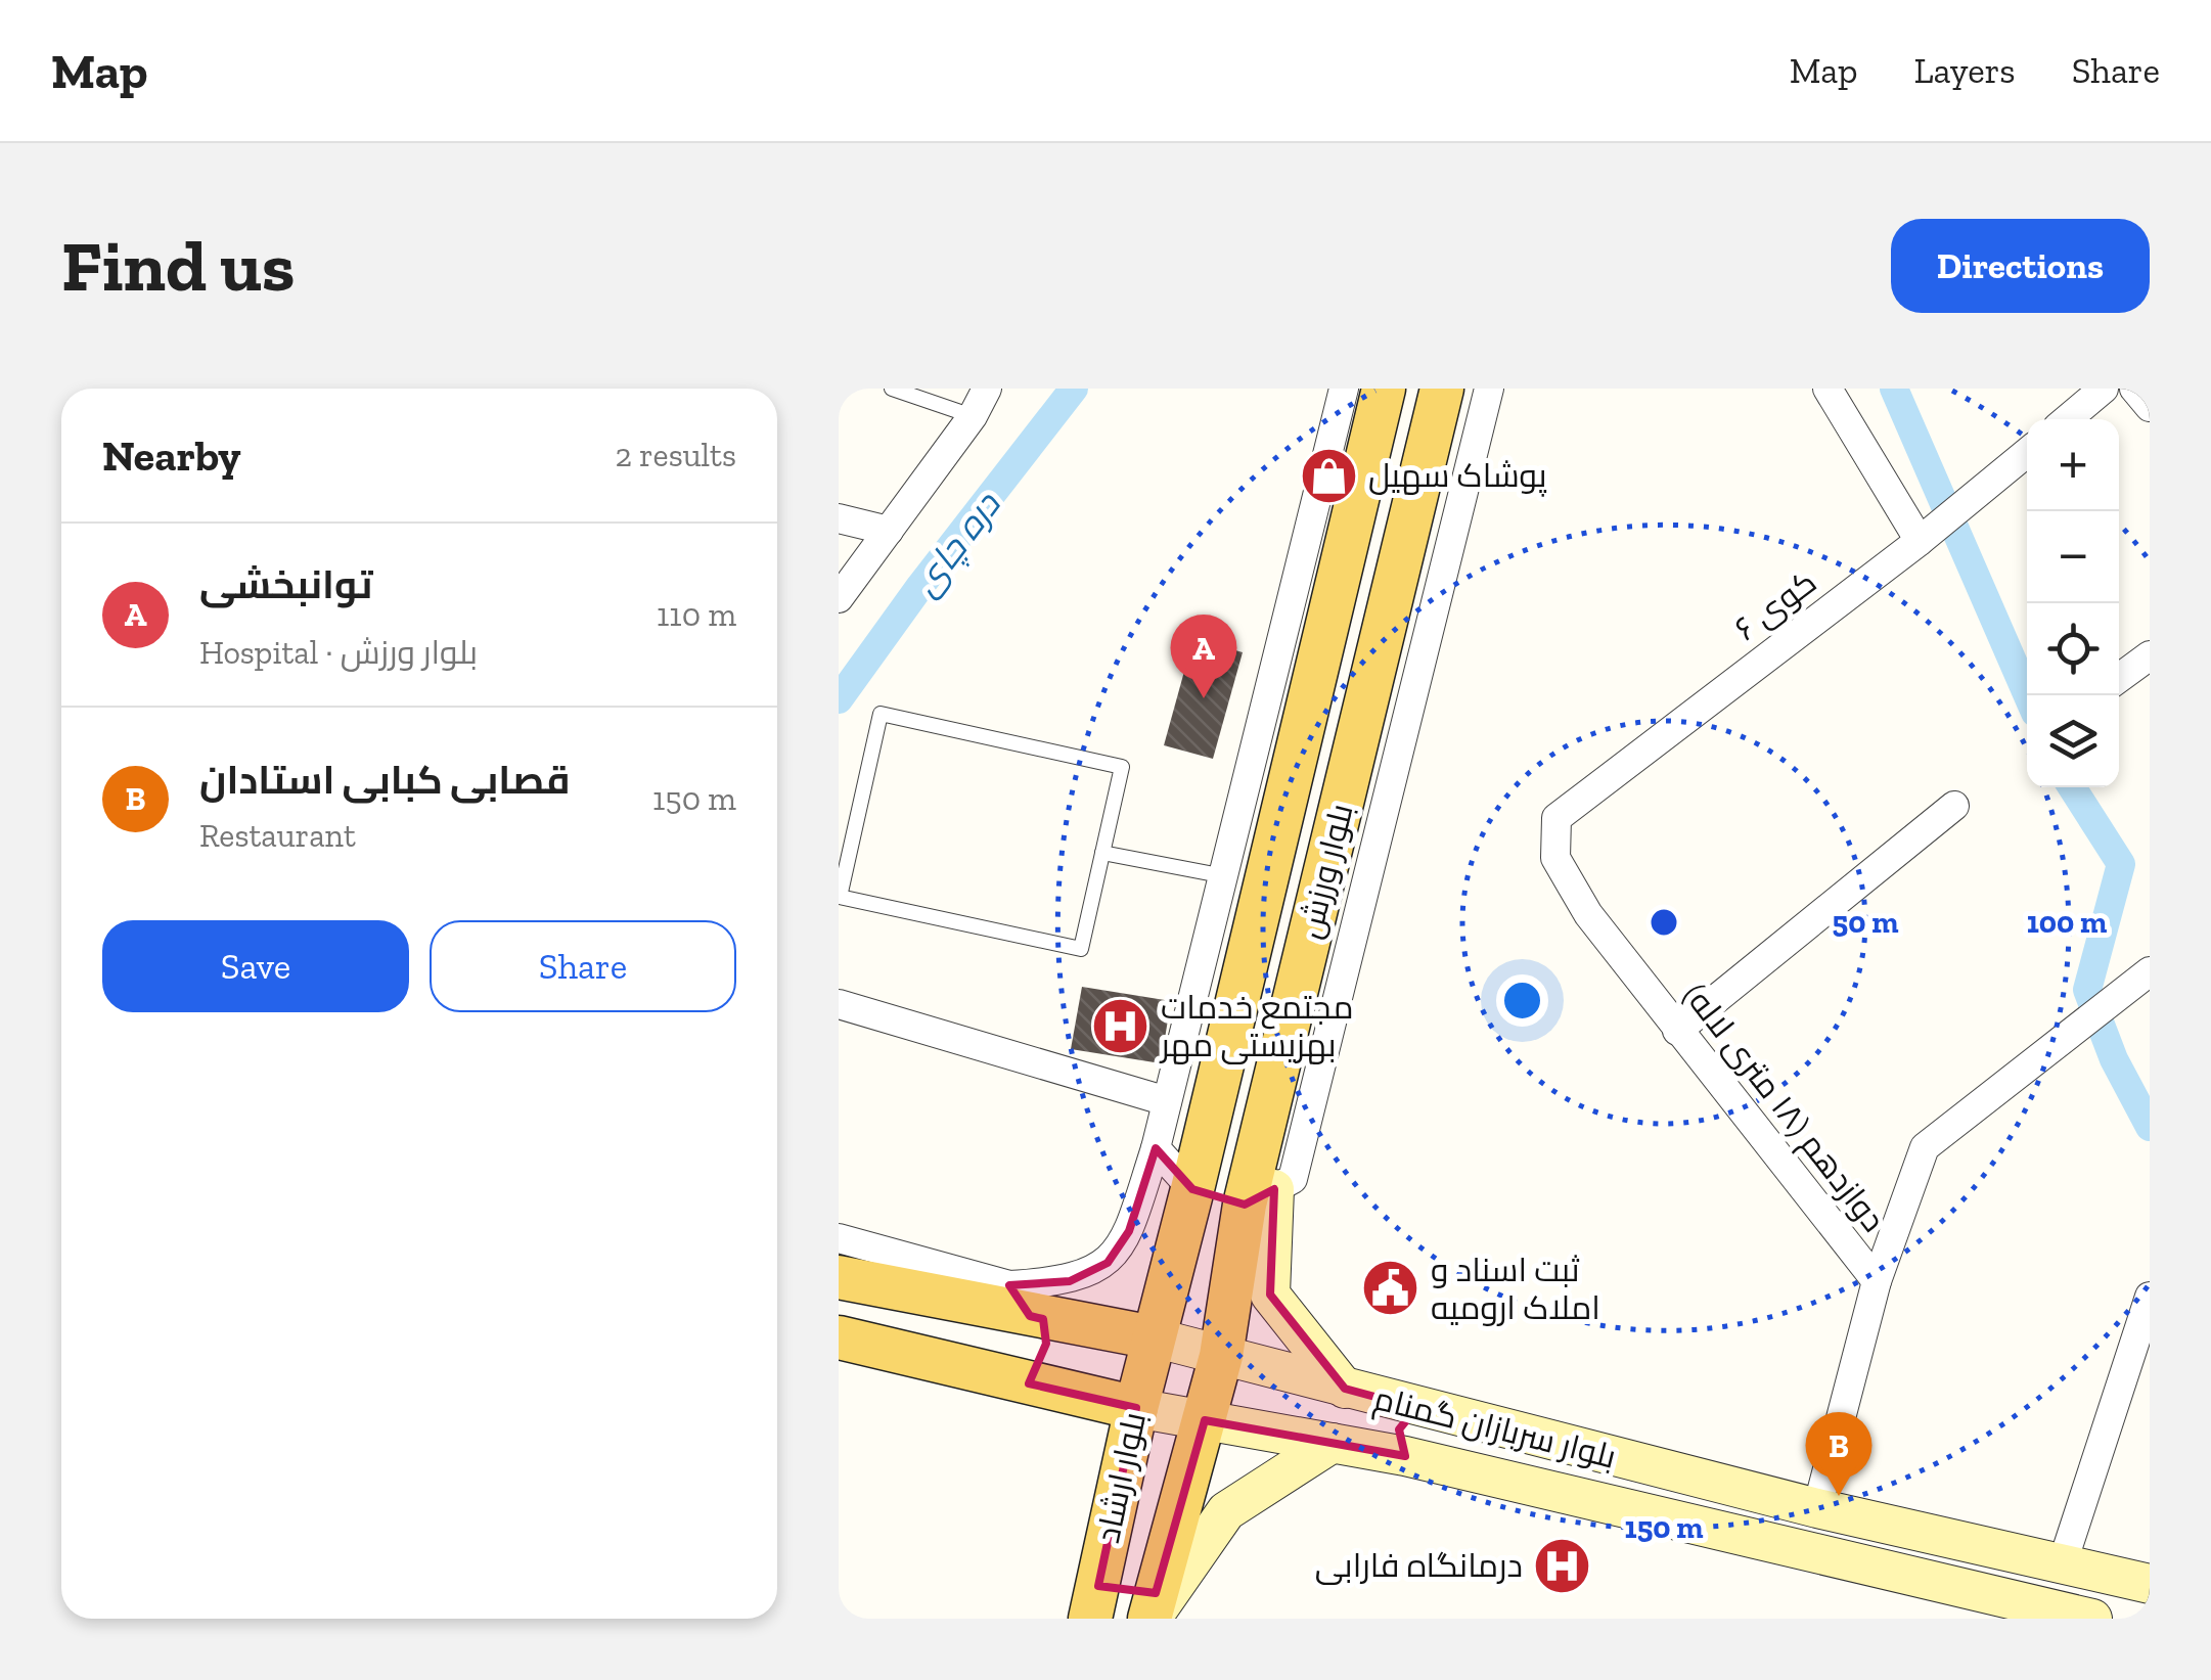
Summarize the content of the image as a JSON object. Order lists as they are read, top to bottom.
{
  "streets": {
    "main road": ["بلوار ورزش", "بلوار سربازان گمنام", "بلوار ارشاد"],
    "street": ["کوی ۶", "دوازدهم (۱۸ متری لاله)"]
  },
  "crossings": [
    ["کوی ۶", "دوازدهم (۱۸ متری لاله)"],
    ["بلوار ورزش", "بلوار سربازان گمنام"],
    ["بلوار ورزش", "بلوار ارشاد"],
    ["بلوار سربازان گمنام", "بلوار ارشاد"]
  ],
  "water": ["دره چای"],
  "places": {
    "shop": ["پوشاک سهیل"],
    "hospital": ["مجتمع خدمات بهزیستی مهر", "درمانگاه فارابی"],
    "public building": ["ثبت اسناد و املاک ارومیه"]
  },
  "page": {
    "header": "Map",
    "nav": ["Map", "Layers", "Share"],
    "buttons": [
      "Directions",
      ["Save", "Share"]
    ],
    "title": "Find us",
    "heading": ["Nearby", "2 results"],
    "map_buttons": ["+", "−"],
    "list": [
      {
        "mark": "A",
        "name": "توانبخشی",
        "note": "Hospital · بلوار ورزش",
        "value": "110 m"
      },
      {
        "mark": "B",
        "name": "قصابی کبابی استادان",
        "note": "Restaurant",
        "value": "150 m"
      }
    ],
    "pins": ["A", "B"]
  },
  "rings": ["50 m", "100 m", "150 m"]
}
